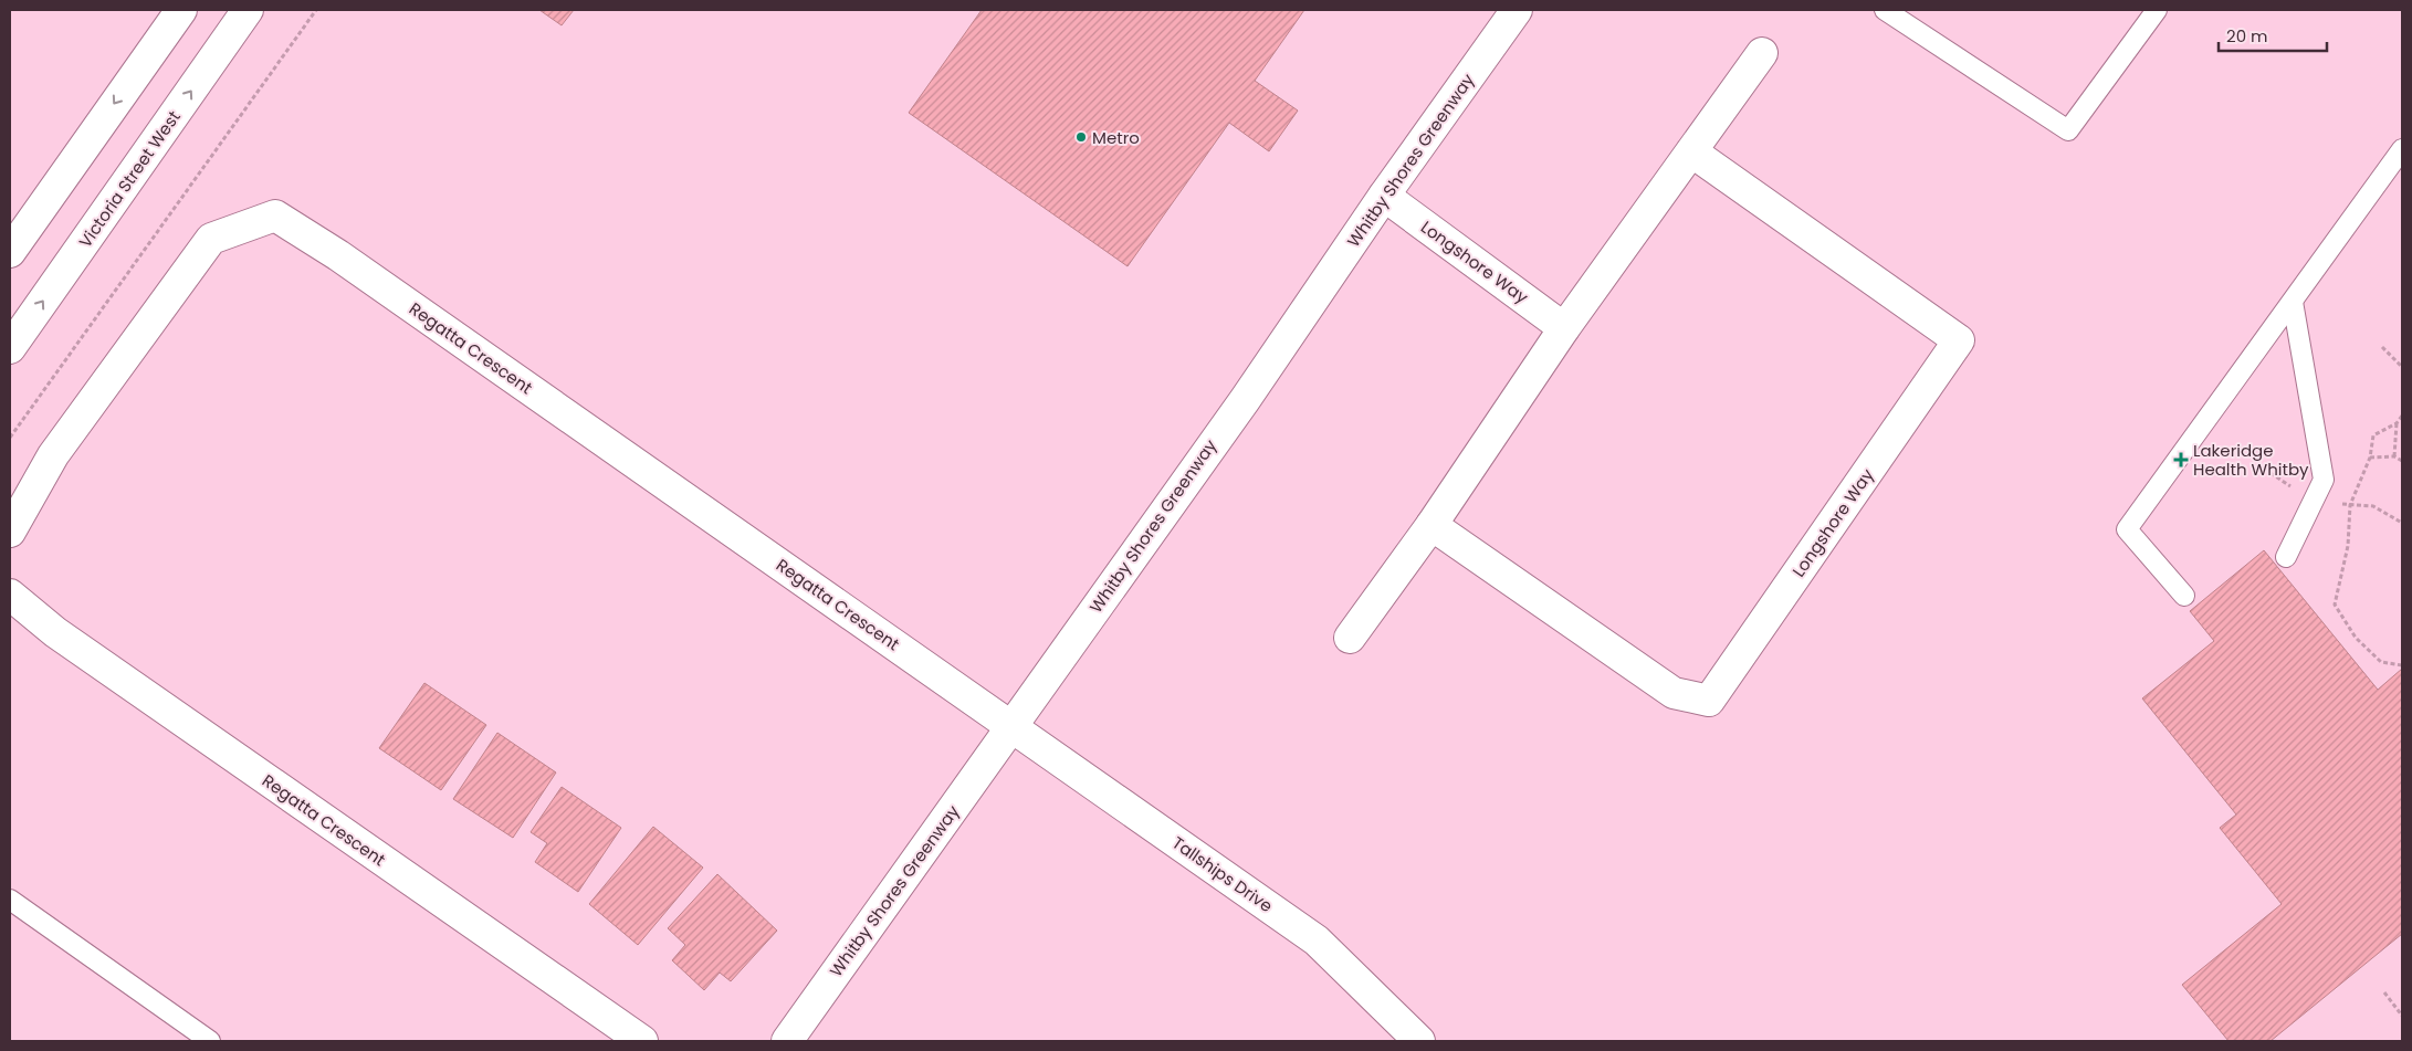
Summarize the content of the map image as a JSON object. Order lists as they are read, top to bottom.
{
  "streets": {
    "street": [
      "Whitby Shores Greenway",
      "Victoria Street West",
      "Longshore Way",
      "Regatta Crescent",
      "Tallships Drive"
    ]
  },
  "crossings": [
    ["Whitby Shores Greenway", "Longshore Way"],
    ["Whitby Shores Greenway", "Regatta Crescent"],
    ["Whitby Shores Greenway", "Tallships Drive"],
    ["Regatta Crescent", "Tallships Drive"]
  ],
  "places": {
    "other": ["Metro"],
    "health": ["Lakeridge Health Whitby"]
  },
  "scale_bar": "20 m"
}
